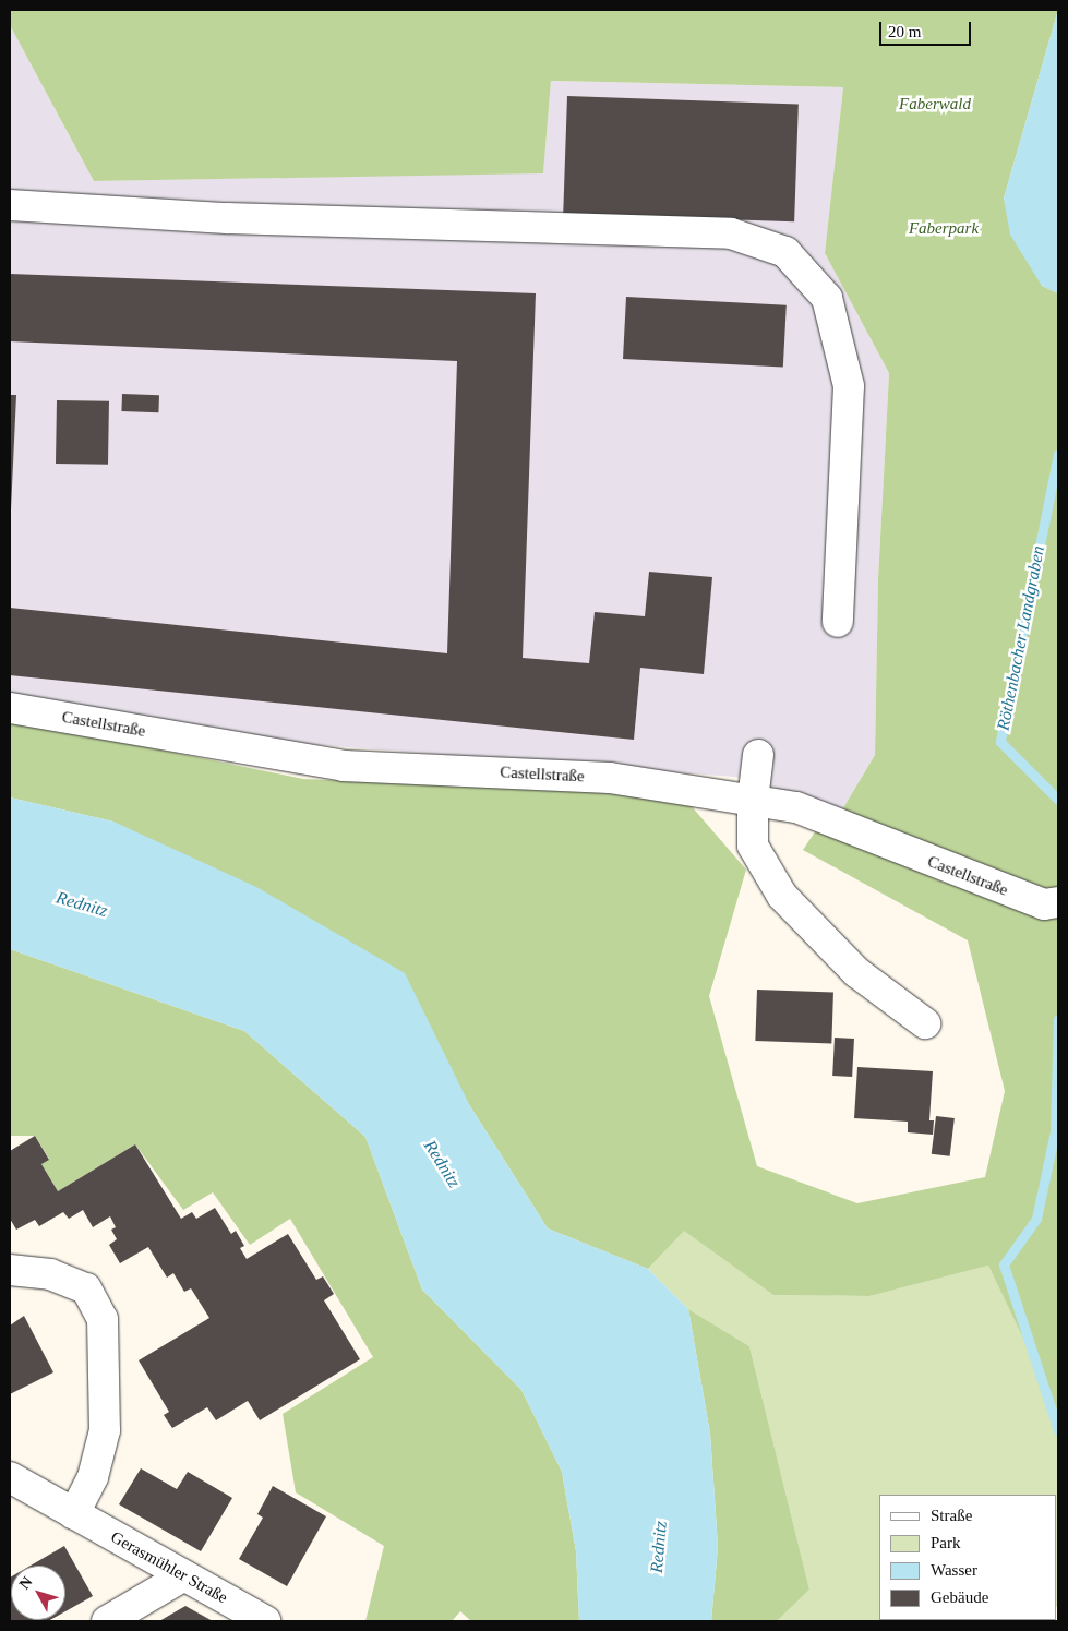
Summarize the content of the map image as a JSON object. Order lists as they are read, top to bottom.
{
  "streets": {
    "street": ["Castellstraße", "Gerasmühler Straße"]
  },
  "water": ["Röthenbacher Landgraben", "Rednitz"],
  "parks": ["Faberwald", "Faberpark"],
  "legend": [
    "Straße",
    "Park",
    "Wasser",
    "Gebäude"
  ],
  "scale_bar": "20 m",
  "north": "top left"
}
